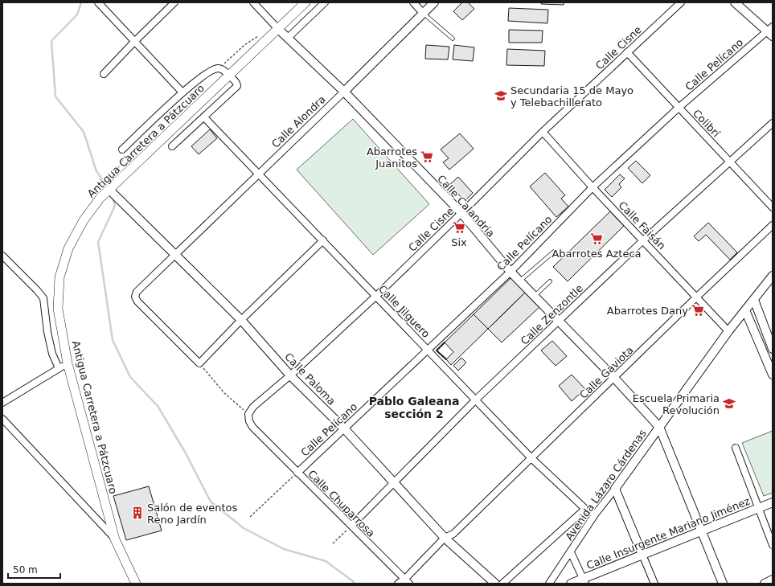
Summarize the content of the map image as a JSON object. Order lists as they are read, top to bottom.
{
  "streets": {
    "main road": ["Antigua Carretera a Pátzcuaro"],
    "street": [
      "Calle Cisne",
      "Calle Pelícano",
      "Calle Alondra",
      "Colibrí",
      "Calle Calandria",
      "Calle Faisán",
      "Calle Jilguero",
      "Calle Zenzontle",
      "Calle Gaviota",
      "Calle Paloma",
      "Avenida Lázaro Cárdenas",
      "Calle Chuparrosa",
      "Calle Insurgente Mariano Jiménez"
    ]
  },
  "crossings": [
    ["Calle Cisne", "Colibrí"],
    ["Calle Cisne", "Calle Calandria"],
    ["Calle Cisne", "Calle Faisán"],
    ["Calle Cisne", "Calle Jilguero"],
    ["Calle Cisne", "Calle Paloma"],
    ["Calle Cisne", "Calle Chuparrosa"],
    ["Calle Pelícano", "Colibrí"],
    ["Calle Pelícano", "Calle Calandria"],
    ["Calle Pelícano", "Calle Faisán"],
    ["Calle Pelícano", "Calle Jilguero"],
    ["Calle Pelícano", "Calle Paloma"],
    ["Calle Pelícano", "Calle Chuparrosa"],
    ["Calle Alondra", "Calle Calandria"],
    ["Calle Alondra", "Calle Jilguero"],
    ["Calle Alondra", "Calle Paloma"],
    ["Colibrí", "Calle Zenzontle"],
    ["Antigua Carretera a Pátzcuaro", "Calle Calandria"],
    ["Antigua Carretera a Pátzcuaro", "Calle Paloma"],
    ["Calle Calandria", "Calle Zenzontle"],
    ["Calle Calandria", "Calle Gaviota"],
    ["Calle Calandria", "Avenida Lázaro Cárdenas"],
    ["Calle Calandria", "Calle Insurgente Mariano Jiménez"],
    ["Calle Faisán", "Calle Zenzontle"],
    ["Calle Faisán", "Calle Gaviota"],
    ["Calle Faisán", "Avenida Lázaro Cárdenas"],
    ["Calle Jilguero", "Calle Zenzontle"],
    ["Calle Jilguero", "Calle Gaviota"],
    ["Calle Jilguero", "Avenida Lázaro Cárdenas"],
    ["Calle Zenzontle", "Calle Paloma"],
    ["Calle Zenzontle", "Calle Chuparrosa"],
    ["Calle Gaviota", "Calle Paloma"],
    ["Calle Gaviota", "Calle Chuparrosa"]
  ],
  "districts": ["Pablo Galeana sección 2"],
  "places": {
    "school or university": ["Secundaria 15 de Mayo y Telebachillerato", "Escuela Primaria Revolución"],
    "supermarket": [
      "Abarrotes Juanitos",
      "Six",
      "Abarrotes Azteca",
      "Abarrotes Dany"
    ],
    "building": ["Salón de eventos Reno Jardín"]
  },
  "scale_bar": "50 m"
}
